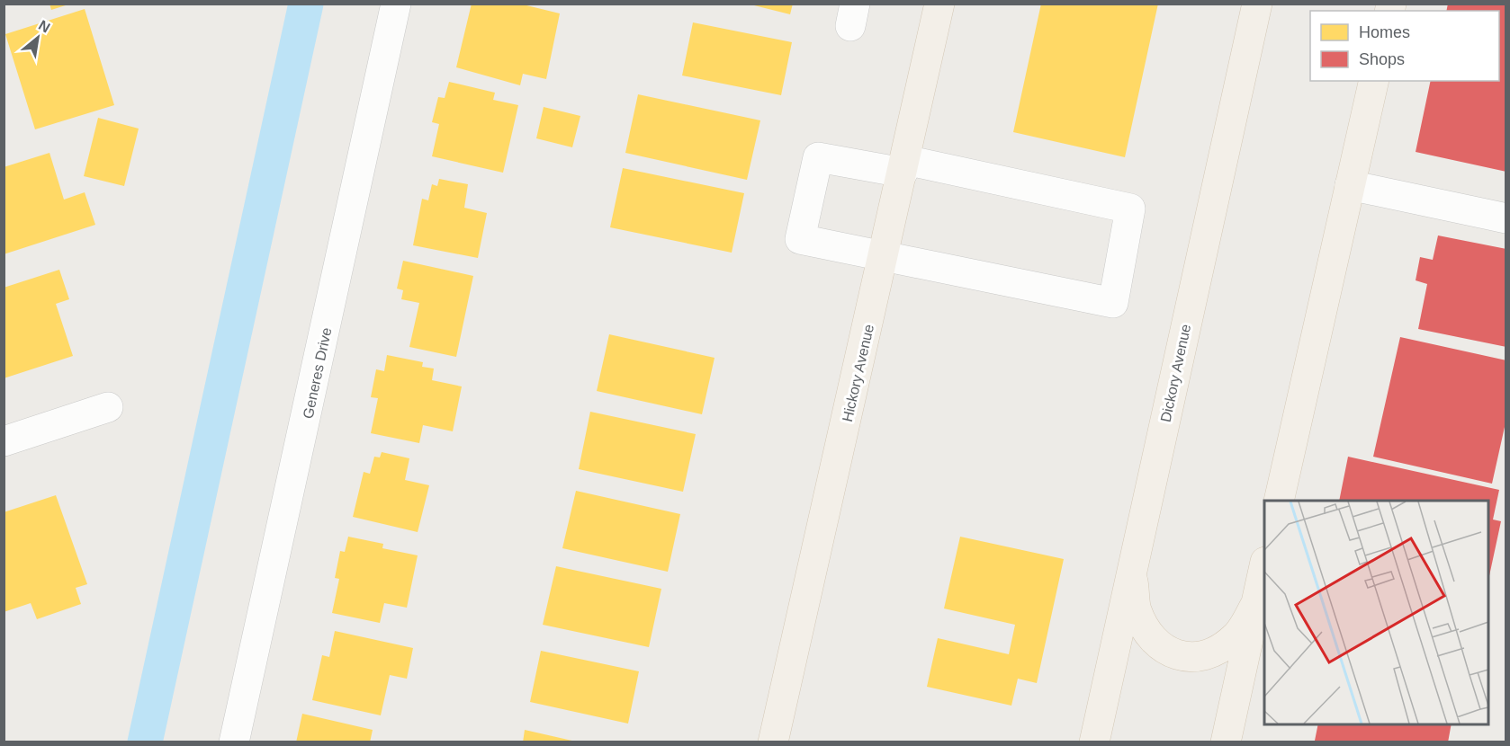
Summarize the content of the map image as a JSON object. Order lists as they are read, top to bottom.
{
  "streets": {
    "main road": ["Hickory Avenue", "Dickory Avenue"],
    "street": ["Generes Drive"]
  },
  "legend": ["Homes", "Shops"],
  "north": "top right"
}
